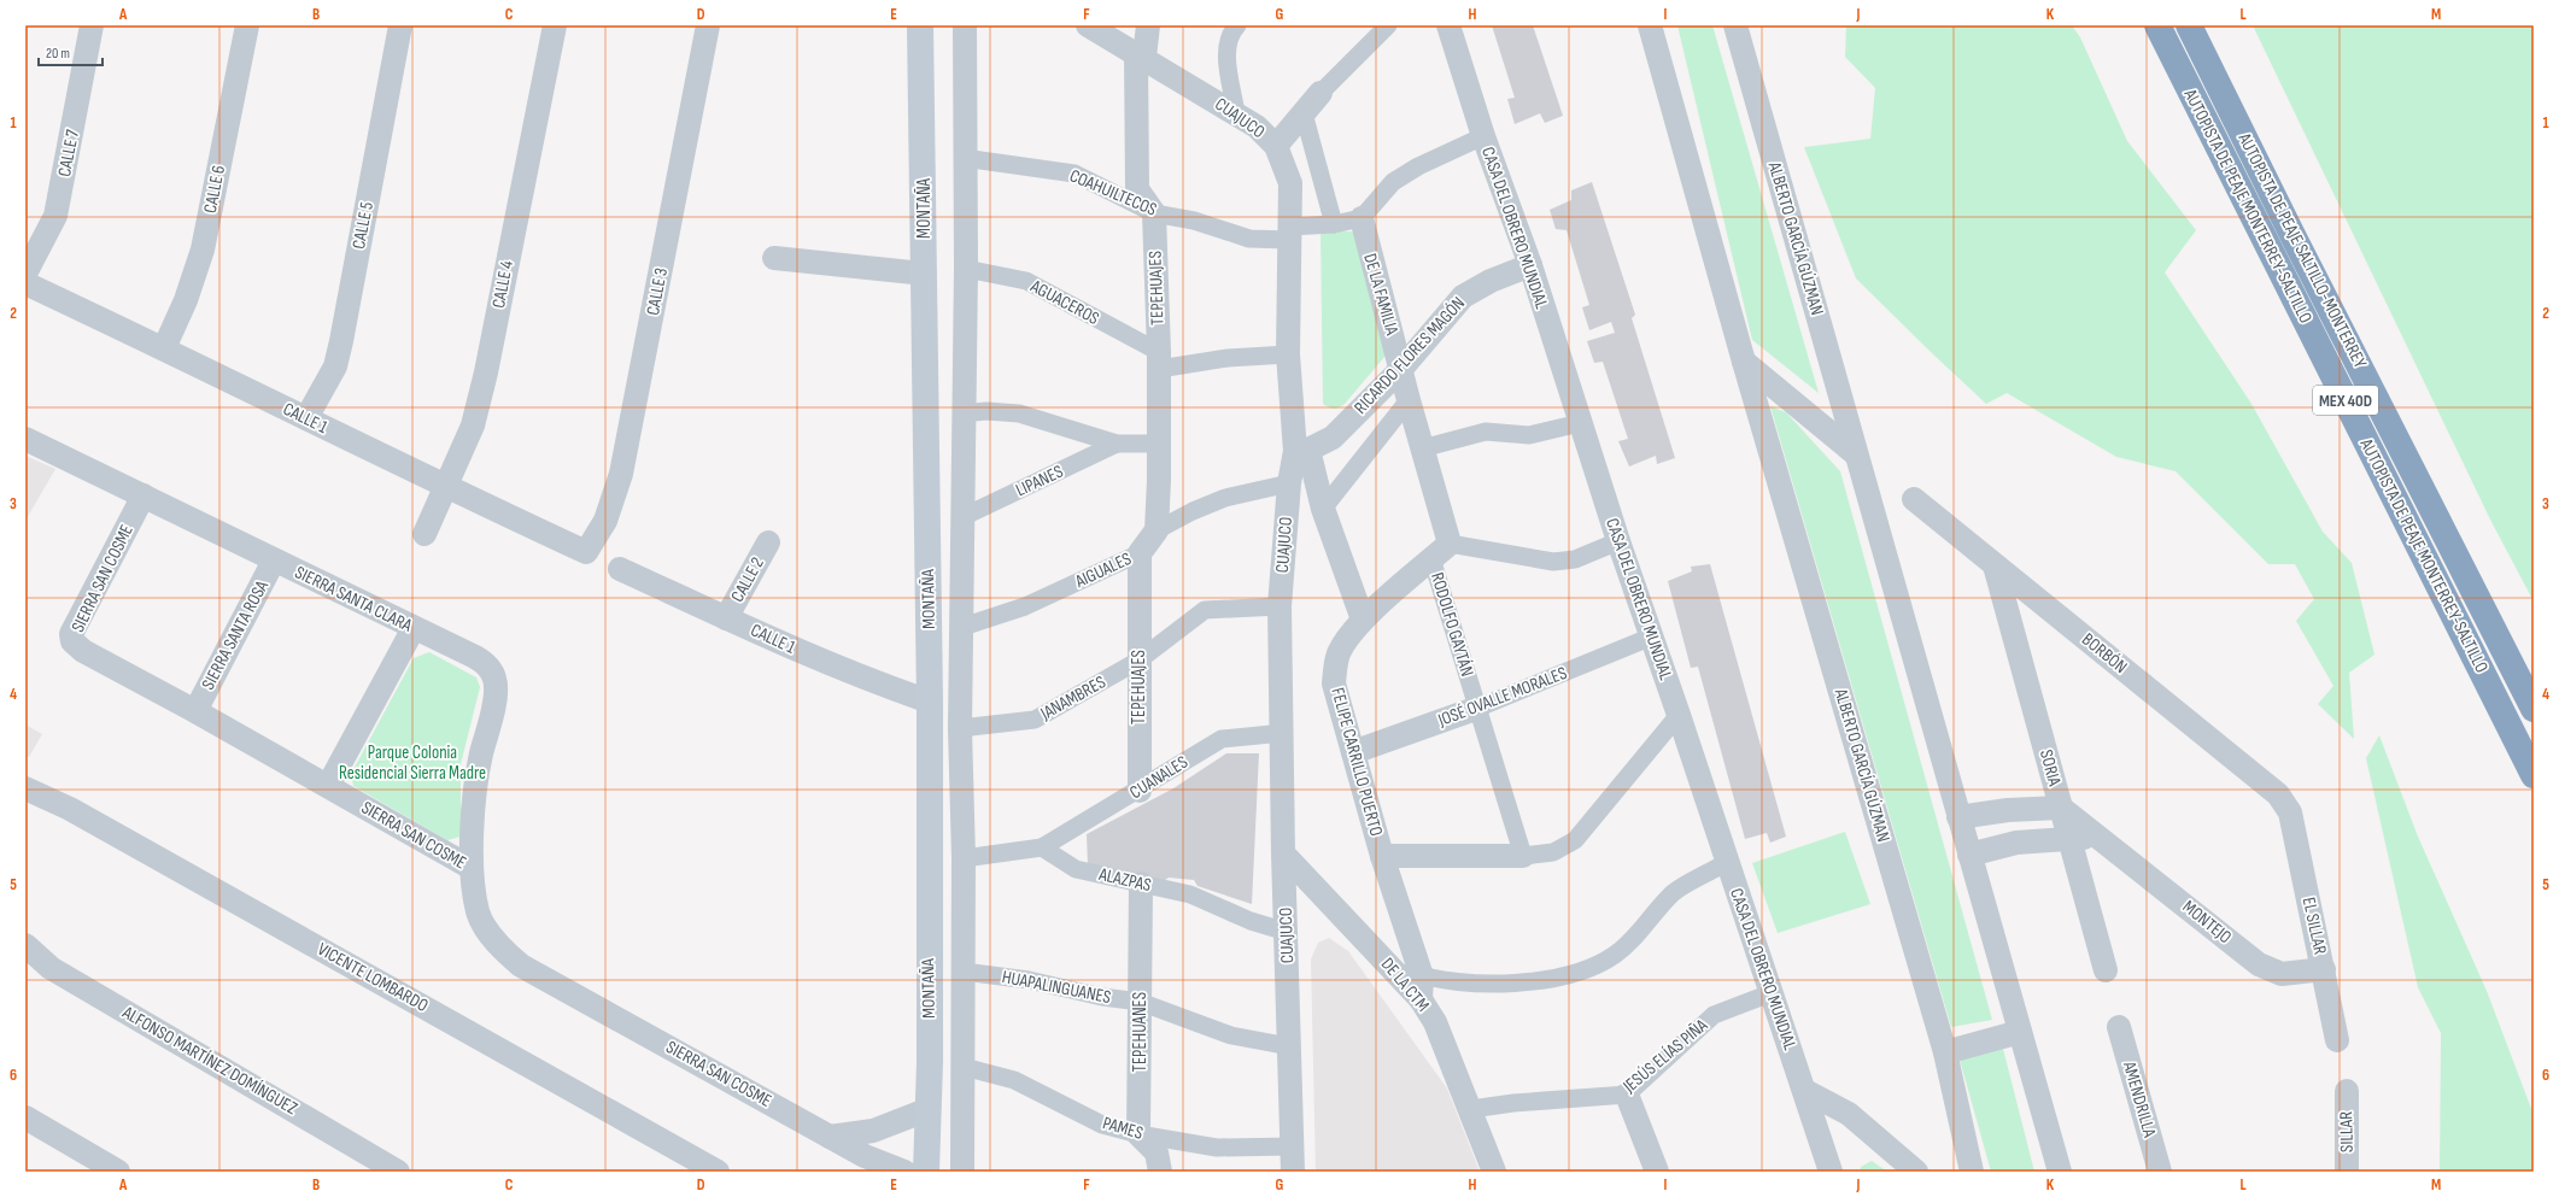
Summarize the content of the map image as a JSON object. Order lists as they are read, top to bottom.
{
  "streets": {
    "highway": ["AUTOPISTA DE PEAJE MONTERREY-SALTILLO", "AUTOPISTA DE PEAJE SALTILLO-MONTERREY", "MEX 40D"],
    "main road": ["MONTAÑA"],
    "street": [
      "CUAJUCO",
      "CALLE 7",
      "CALLE 6",
      "COAHUILTECOS",
      "CALLE 5",
      "CASA DEL OBRERO MUNDIAL",
      "ALBERTO GARCÍA GÚZMAN",
      "CALLE 4",
      "TEPEHUAJES",
      "CALLE 3",
      "DE LA FAMILIA",
      "AGUACEROS",
      "RICARDO FLORES MAGÓN",
      "CALLE 1",
      "LIPANES",
      "AIGUALES",
      "SIERRA SAN COSME",
      "CALLE 2",
      "SIERRA SANTA CLARA",
      "RODOLFO GAYTÁN",
      "SIERRA SANTA ROSA",
      "BORBÓN",
      "JOSÉ OVALLE MORALES",
      "JANAMBRES",
      "FELIPE CARRILLO PUERTO",
      "SORIA",
      "CUANALES",
      "ALAZPAS",
      "MONTEJO",
      "EL SILLAR",
      "VICENTE LOMBARDO",
      "DE LA CTM",
      "HUAPALINGUANES",
      "TEPEHUANES",
      "JESÚS ELÍAS PIÑA",
      "ALFONSO MARTÍNEZ DOMÍNGUEZ",
      "AMENDRILLA",
      "PAMES",
      "SILLAR"
    ]
  },
  "crossings": [
    ["CUAJUCO", "COAHUILTECOS"],
    ["CUAJUCO", "RICARDO FLORES MAGÓN"],
    ["CUAJUCO", "AIGUALES"],
    ["CUAJUCO", "JANAMBRES"],
    ["CUAJUCO", "CUANALES"],
    ["CUAJUCO", "ALAZPAS"],
    ["CUAJUCO", "DE LA CTM"],
    ["CUAJUCO", "HUAPALINGUANES"],
    ["CUAJUCO", "PAMES"],
    ["CALLE 6", "CALLE 1"],
    ["COAHUILTECOS", "MONTAÑA"],
    ["COAHUILTECOS", "TEPEHUAJES"],
    ["COAHUILTECOS", "DE LA FAMILIA"],
    ["MONTAÑA", "AGUACEROS"],
    ["MONTAÑA", "CALLE 1"],
    ["MONTAÑA", "LIPANES"],
    ["MONTAÑA", "AIGUALES"],
    ["MONTAÑA", "JANAMBRES"],
    ["MONTAÑA", "HUAPALINGUANES"],
    ["MONTAÑA", "PAMES"],
    ["CALLE 5", "CALLE 1"],
    ["CASA DEL OBRERO MUNDIAL", "RICARDO FLORES MAGÓN"],
    ["CASA DEL OBRERO MUNDIAL", "JOSÉ OVALLE MORALES"],
    ["CASA DEL OBRERO MUNDIAL", "FELIPE CARRILLO PUERTO"],
    ["CASA DEL OBRERO MUNDIAL", "JESÚS ELÍAS PIÑA"],
    ["CALLE 4", "CALLE 1"],
    ["TEPEHUAJES", "AGUACEROS"],
    ["TEPEHUAJES", "LIPANES"],
    ["TEPEHUAJES", "AIGUALES"],
    ["TEPEHUAJES", "JANAMBRES"],
    ["TEPEHUAJES", "CUANALES"],
    ["CALLE 3", "CALLE 1"],
    ["DE LA FAMILIA", "RICARDO FLORES MAGÓN"],
    ["DE LA FAMILIA", "RODOLFO GAYTÁN"],
    ["RICARDO FLORES MAGÓN", "RODOLFO GAYTÁN"],
    ["CALLE 1", "CALLE 2"],
    ["SIERRA SAN COSME", "SIERRA SANTA CLARA"],
    ["SIERRA SAN COSME", "SIERRA SANTA ROSA"],
    ["SIERRA SANTA CLARA", "SIERRA SANTA ROSA"],
    ["RODOLFO GAYTÁN", "JOSÉ OVALLE MORALES"],
    ["RODOLFO GAYTÁN", "FELIPE CARRILLO PUERTO"],
    ["BORBÓN", "SORIA"],
    ["BORBÓN", "EL SILLAR"],
    ["JOSÉ OVALLE MORALES", "FELIPE CARRILLO PUERTO"],
    ["FELIPE CARRILLO PUERTO", "DE LA CTM"],
    ["SORIA", "MONTEJO"],
    ["CUANALES", "ALAZPAS"],
    ["ALAZPAS", "TEPEHUANES"],
    ["MONTEJO", "EL SILLAR"],
    ["DE LA CTM", "JESÚS ELÍAS PIÑA"],
    ["HUAPALINGUANES", "TEPEHUANES"],
    ["TEPEHUANES", "PAMES"]
  ],
  "parks": ["Parque Colonia Residencial Sierra Madre"],
  "scale_bar": "20 m",
  "grid": {
    "columns": [
      "A",
      "B",
      "C",
      "D",
      "E",
      "F",
      "G",
      "H",
      "I",
      "J",
      "K",
      "L",
      "M"
    ],
    "rows": [
      "1",
      "2",
      "3",
      "4",
      "5",
      "6"
    ]
  }
}
